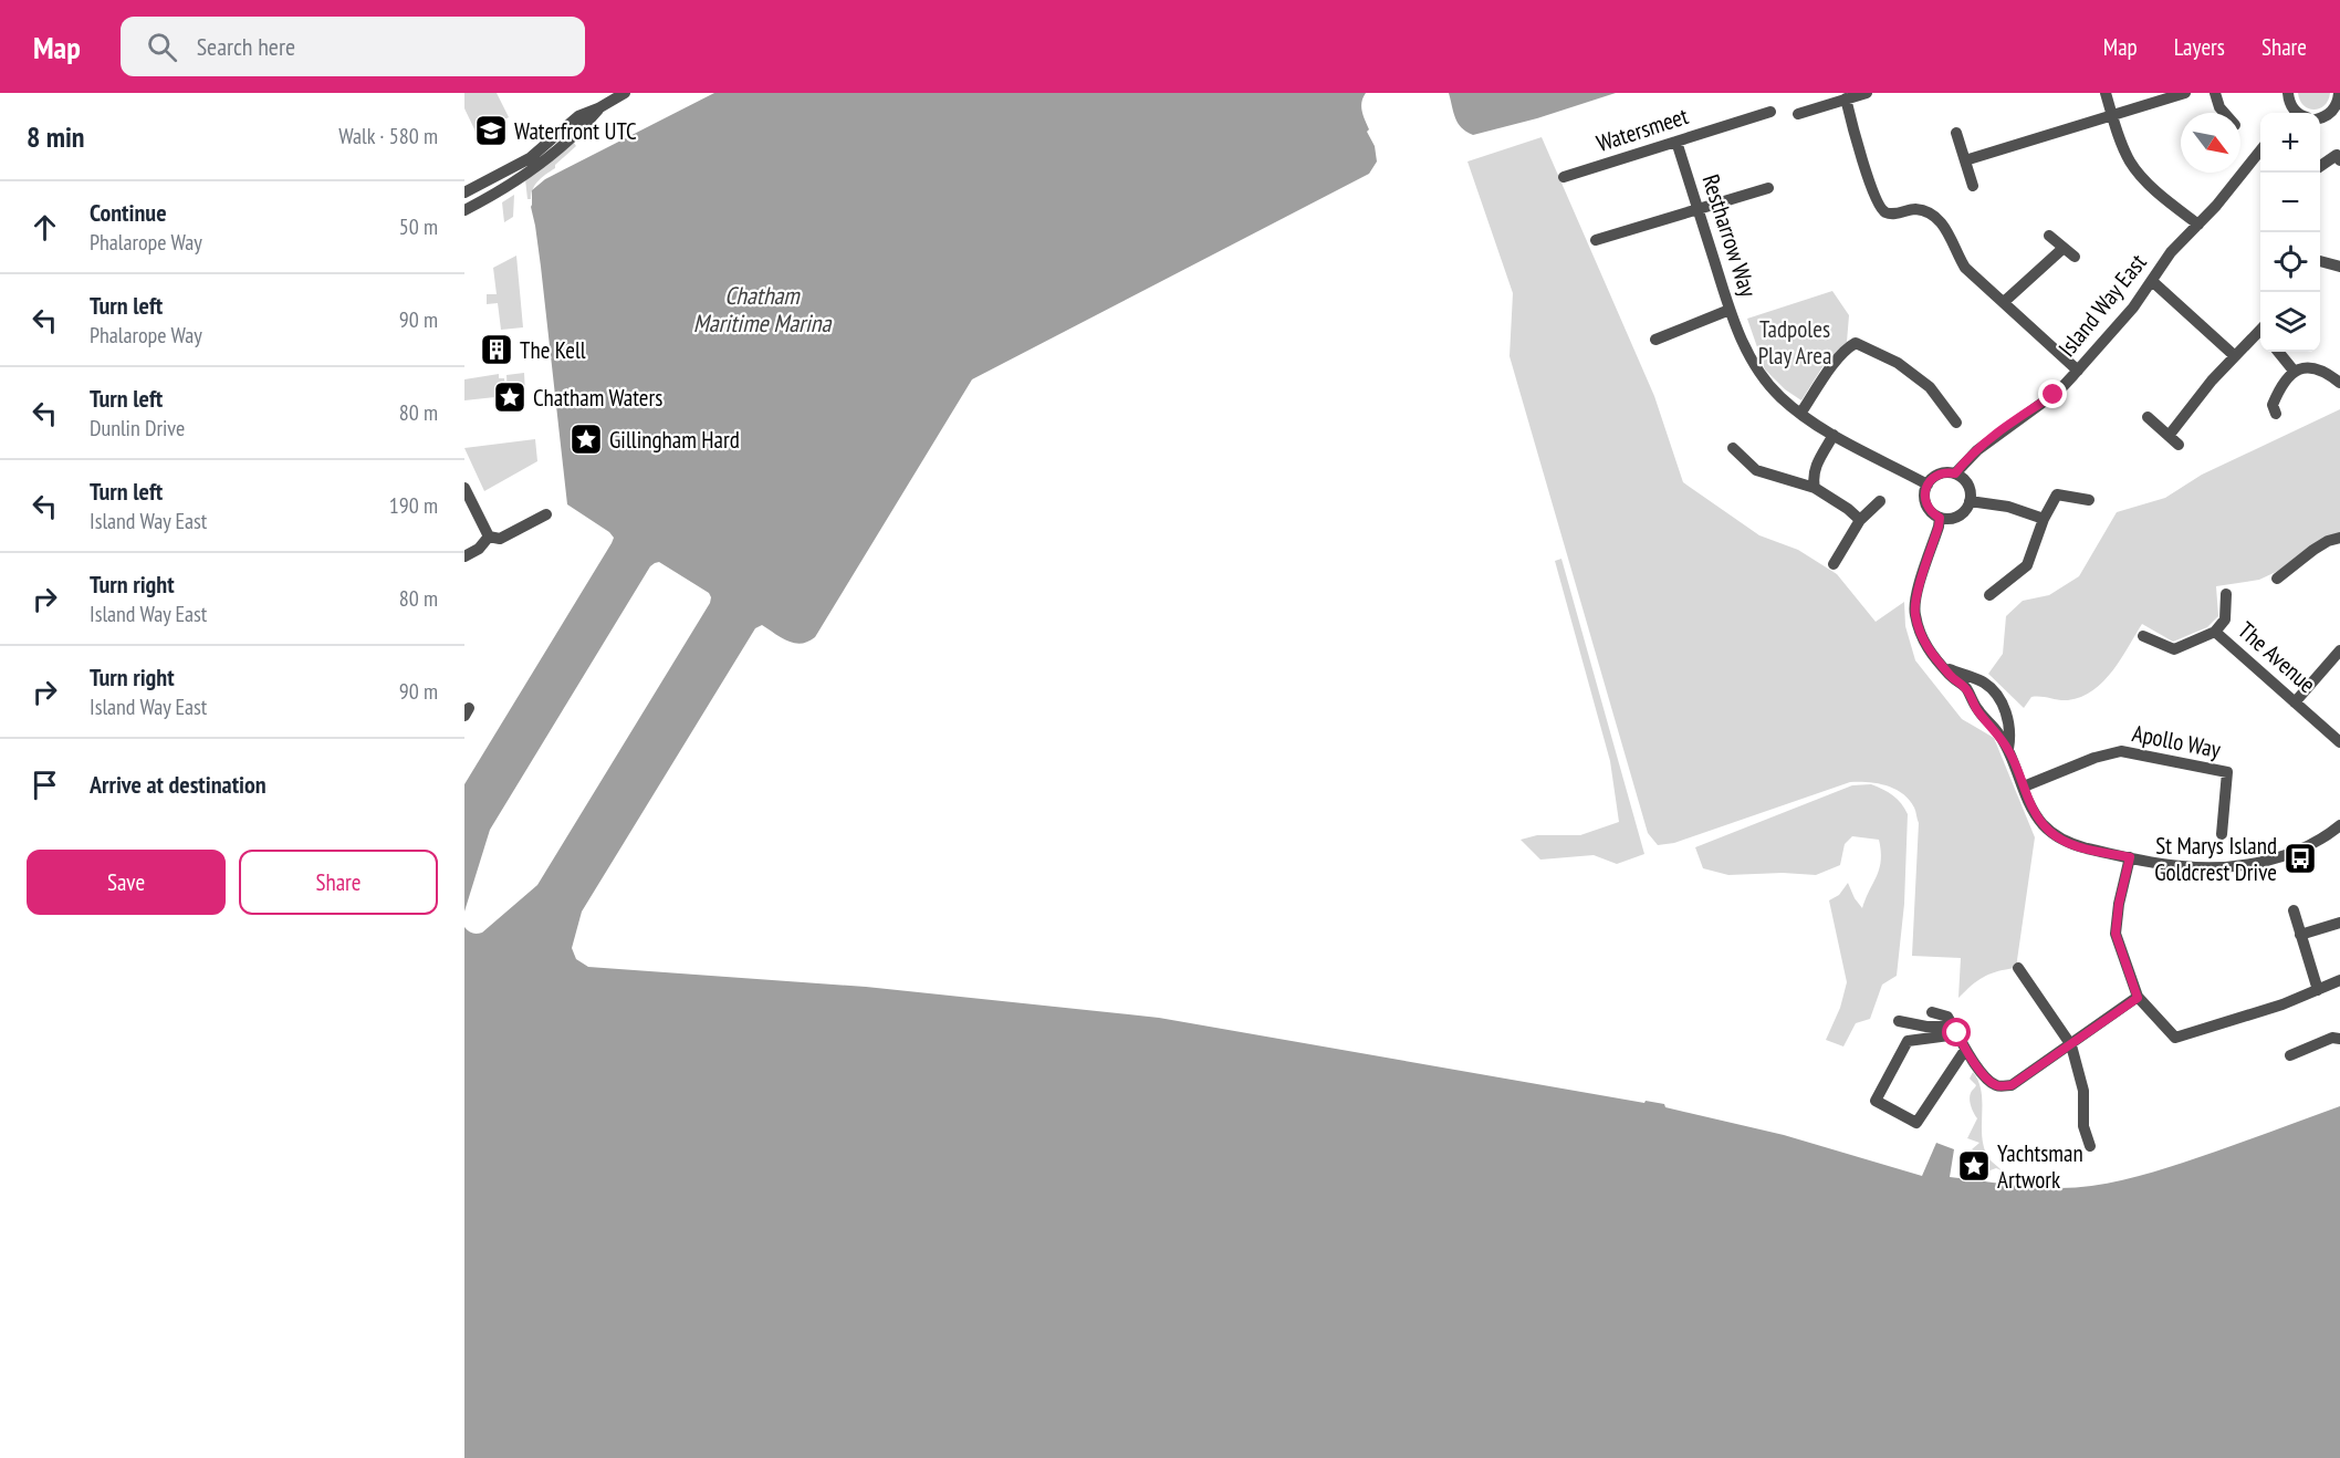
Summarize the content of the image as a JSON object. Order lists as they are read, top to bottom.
{
  "streets": {
    "street": [
      "Watersmeet",
      "Restharrow Way",
      "Island Way East",
      "The Avenue",
      "Apollo Way"
    ]
  },
  "crossings": [
    ["Watersmeet", "Restharrow Way"],
    ["Restharrow Way", "Island Way East"]
  ],
  "water": ["Chatham Maritime Marina"],
  "parks": ["Tadpoles Play Area"],
  "places": {
    "school or university": ["Waterfront UTC"],
    "building": ["The Kell"],
    "place": ["Chatham Waters", "Gillingham Hard", "Yachtsman Artwork"],
    "bus stop": ["St Marys Island Goldcrest Drive"]
  },
  "north": "bottom right",
  "page": {
    "header": "Map",
    "search": "Search here",
    "nav": ["Map", "Layers", "Share"],
    "heading": ["8 min", "Walk · 580 m"],
    "map_buttons": ["+", "−"],
    "list": [
      ["Continue", "Phalarope Way", "50 m"],
      ["Turn left", "Phalarope Way", "90 m"],
      ["Turn left", "Dunlin Drive", "80 m"],
      ["Turn left", "Island Way East", "190 m"],
      ["Turn right", "Island Way East", "80 m"],
      ["Turn right", "Island Way East", "90 m"],
      "Arrive at destination"
    ],
    "buttons": ["Save", "Share"]
  }
}
